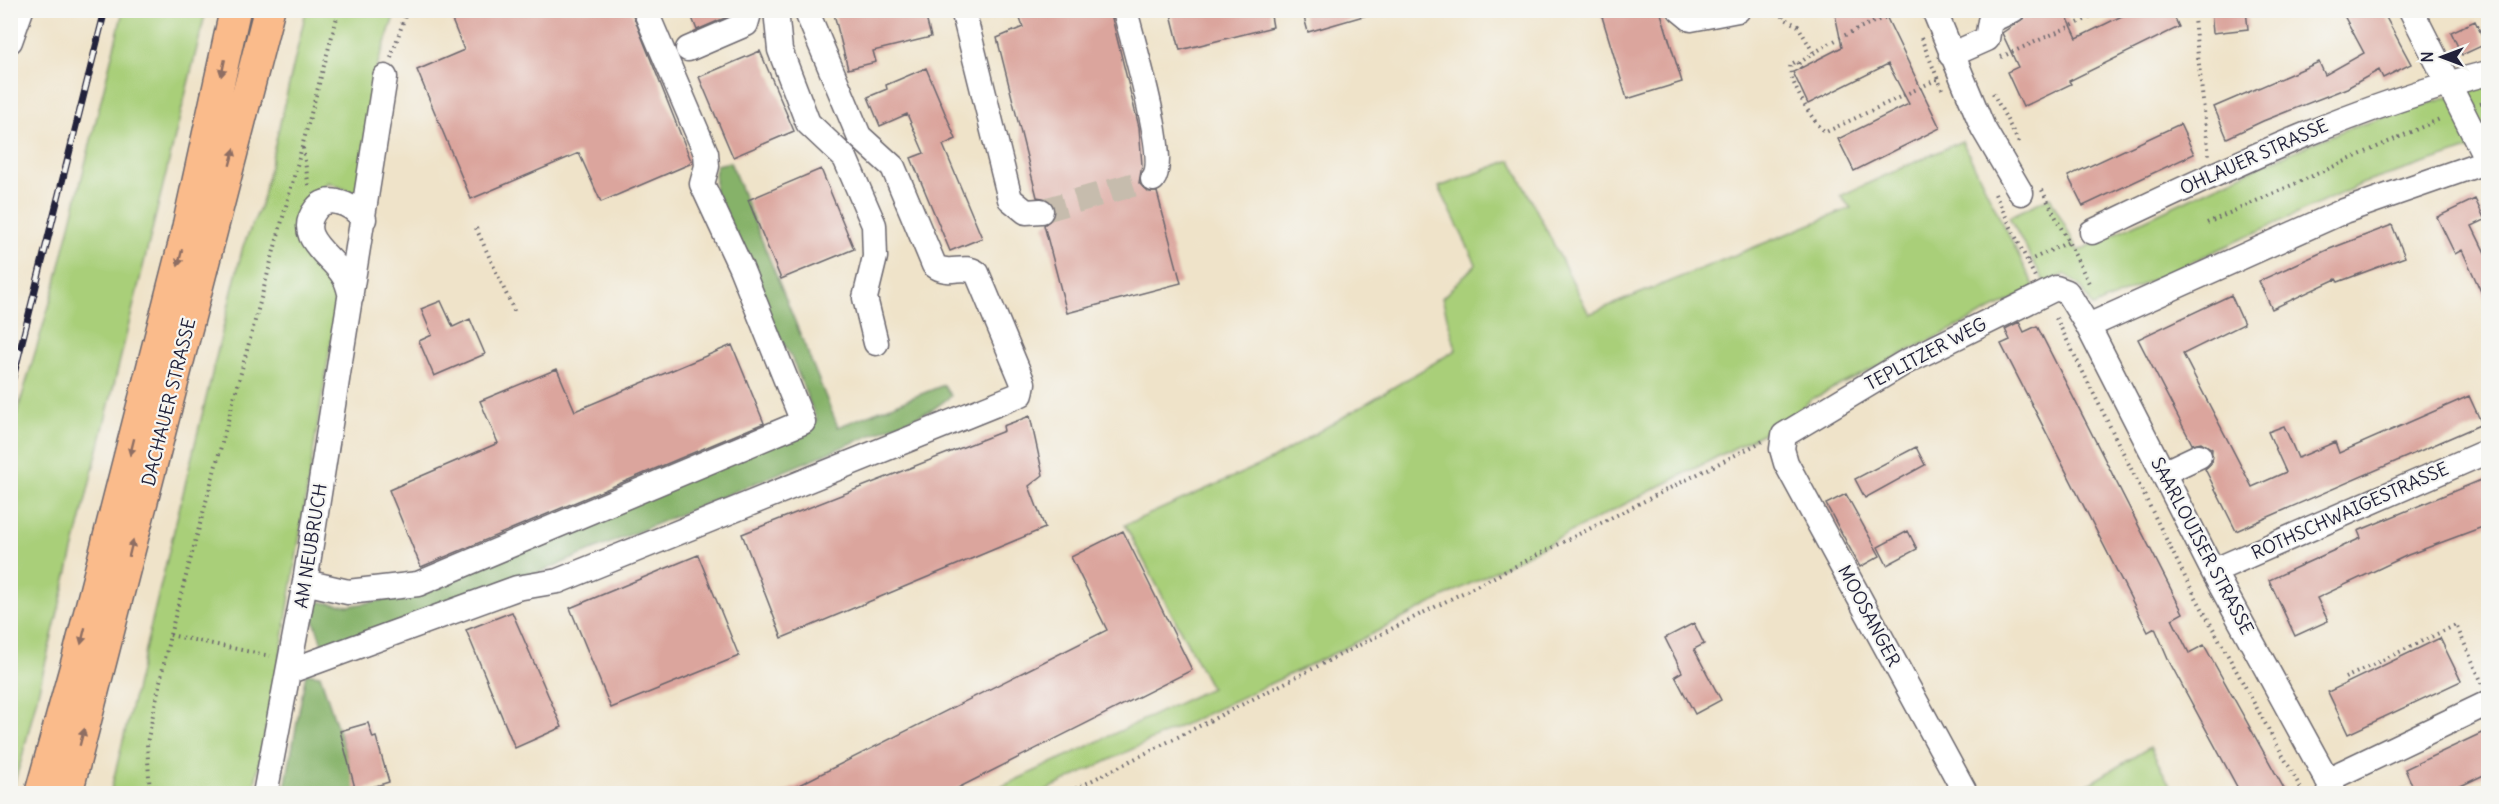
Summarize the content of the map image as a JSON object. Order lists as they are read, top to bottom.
{
  "streets": {
    "main road": ["DACHAUER STRASSE"],
    "street": [
      "OHLAUER STRASSE",
      "TEPLITZER WEG",
      "ROTHSCHWAIGESTRASSE",
      "AM NEUBRUCH",
      "SAARLOUISER STRASSE",
      "MOOSANGER"
    ]
  },
  "crossings": [
    ["TEPLITZER WEG", "SAARLOUISER STRASSE"],
    ["TEPLITZER WEG", "MOOSANGER"],
    ["ROTHSCHWAIGESTRASSE", "SAARLOUISER STRASSE"]
  ],
  "north": "left"
}
